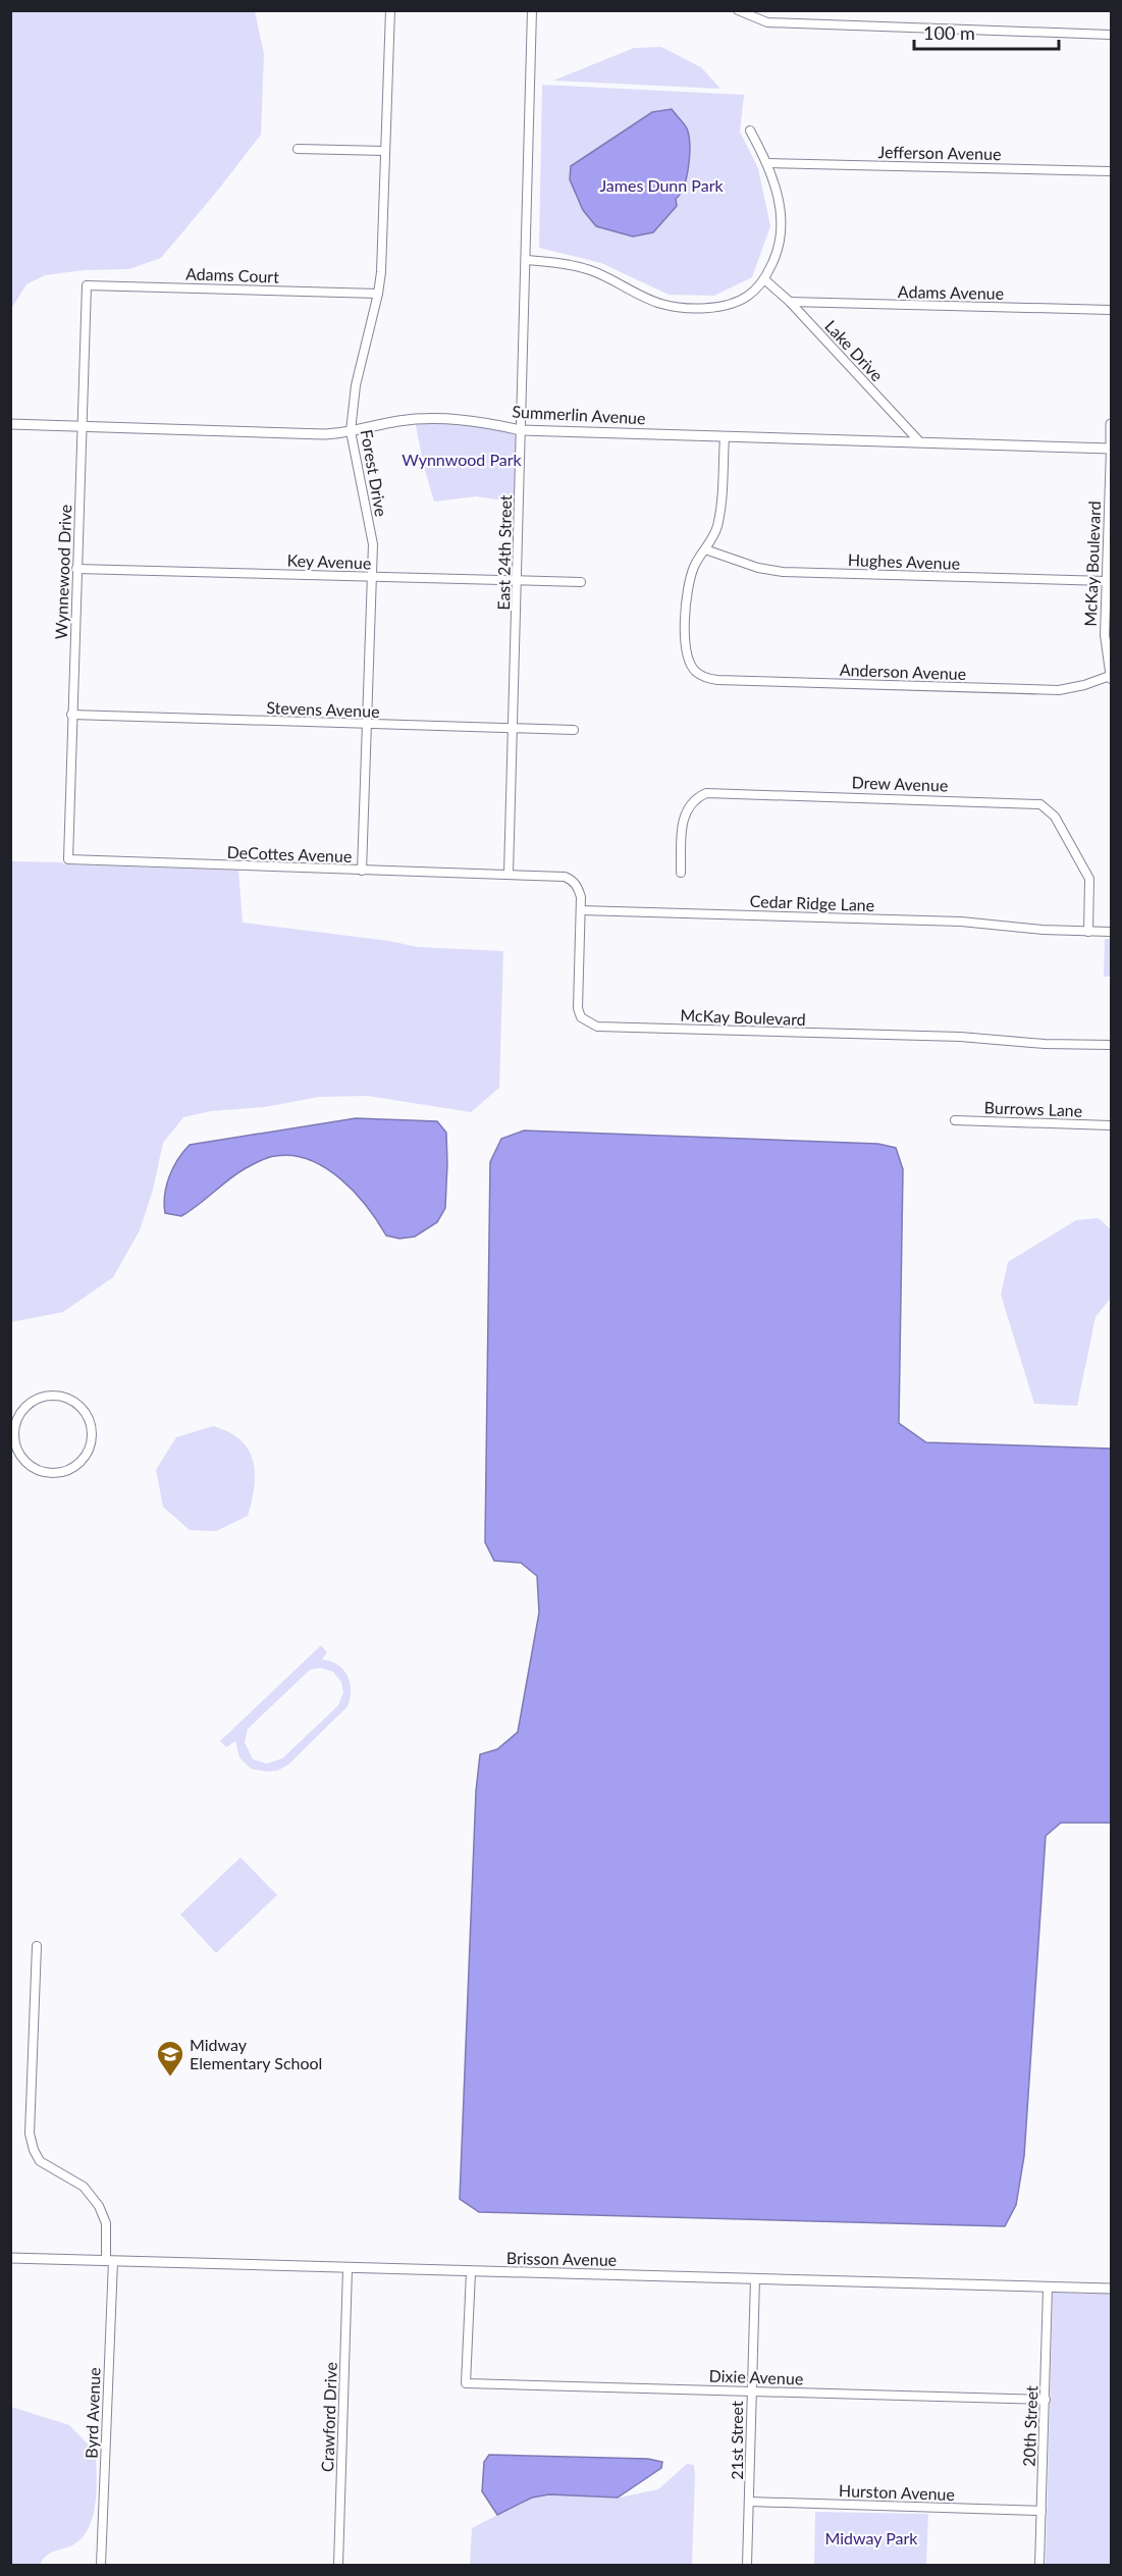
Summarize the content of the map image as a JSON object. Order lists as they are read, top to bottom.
{
  "streets": {
    "street": [
      "Jefferson Avenue",
      "Adams Court",
      "Adams Avenue",
      "Lake Drive",
      "Summerlin Avenue",
      "Forest Drive",
      "East 24th Street",
      "Key Avenue",
      "Hughes Avenue",
      "McKay Boulevard",
      "Wynnewood Drive",
      "Anderson Avenue",
      "Stevens Avenue",
      "Drew Avenue",
      "DeCottes Avenue",
      "Cedar Ridge Lane",
      "Burrows Lane",
      "Brisson Avenue",
      "Dixie Avenue",
      "Byrd Avenue",
      "Crawford Drive",
      "20th Street",
      "21st Street",
      "Hurston Avenue"
    ]
  },
  "crossings": [
    ["Adams Court", "Forest Drive"],
    ["Adams Court", "Wynnewood Drive"],
    ["Adams Avenue", "Lake Drive"],
    ["Lake Drive", "Summerlin Avenue"],
    ["Summerlin Avenue", "Forest Drive"],
    ["Summerlin Avenue", "East 24th Street"],
    ["Summerlin Avenue", "McKay Boulevard"],
    ["Summerlin Avenue", "Wynnewood Drive"],
    ["Forest Drive", "Key Avenue"],
    ["Forest Drive", "Stevens Avenue"],
    ["Forest Drive", "DeCottes Avenue"],
    ["East 24th Street", "Key Avenue"],
    ["East 24th Street", "McKay Boulevard"],
    ["East 24th Street", "Stevens Avenue"],
    ["East 24th Street", "DeCottes Avenue"],
    ["Key Avenue", "Wynnewood Drive"],
    ["Hughes Avenue", "McKay Boulevard"],
    ["Hughes Avenue", "Anderson Avenue"],
    ["McKay Boulevard", "Anderson Avenue"],
    ["McKay Boulevard", "DeCottes Avenue"],
    ["McKay Boulevard", "Cedar Ridge Lane"],
    ["Wynnewood Drive", "Stevens Avenue"],
    ["Wynnewood Drive", "DeCottes Avenue"],
    ["Drew Avenue", "Cedar Ridge Lane"],
    ["Brisson Avenue", "Dixie Avenue"],
    ["Brisson Avenue", "Byrd Avenue"],
    ["Brisson Avenue", "Crawford Drive"],
    ["Brisson Avenue", "20th Street"],
    ["Brisson Avenue", "21st Street"],
    ["Dixie Avenue", "20th Street"],
    ["Dixie Avenue", "21st Street"],
    ["20th Street", "Hurston Avenue"],
    ["21st Street", "Hurston Avenue"]
  ],
  "parks": ["James Dunn Park", "Wynnwood Park", "Midway Park"],
  "places": {
    "school or university": ["Midway Elementary School"]
  },
  "scale_bar": "100 m"
}
